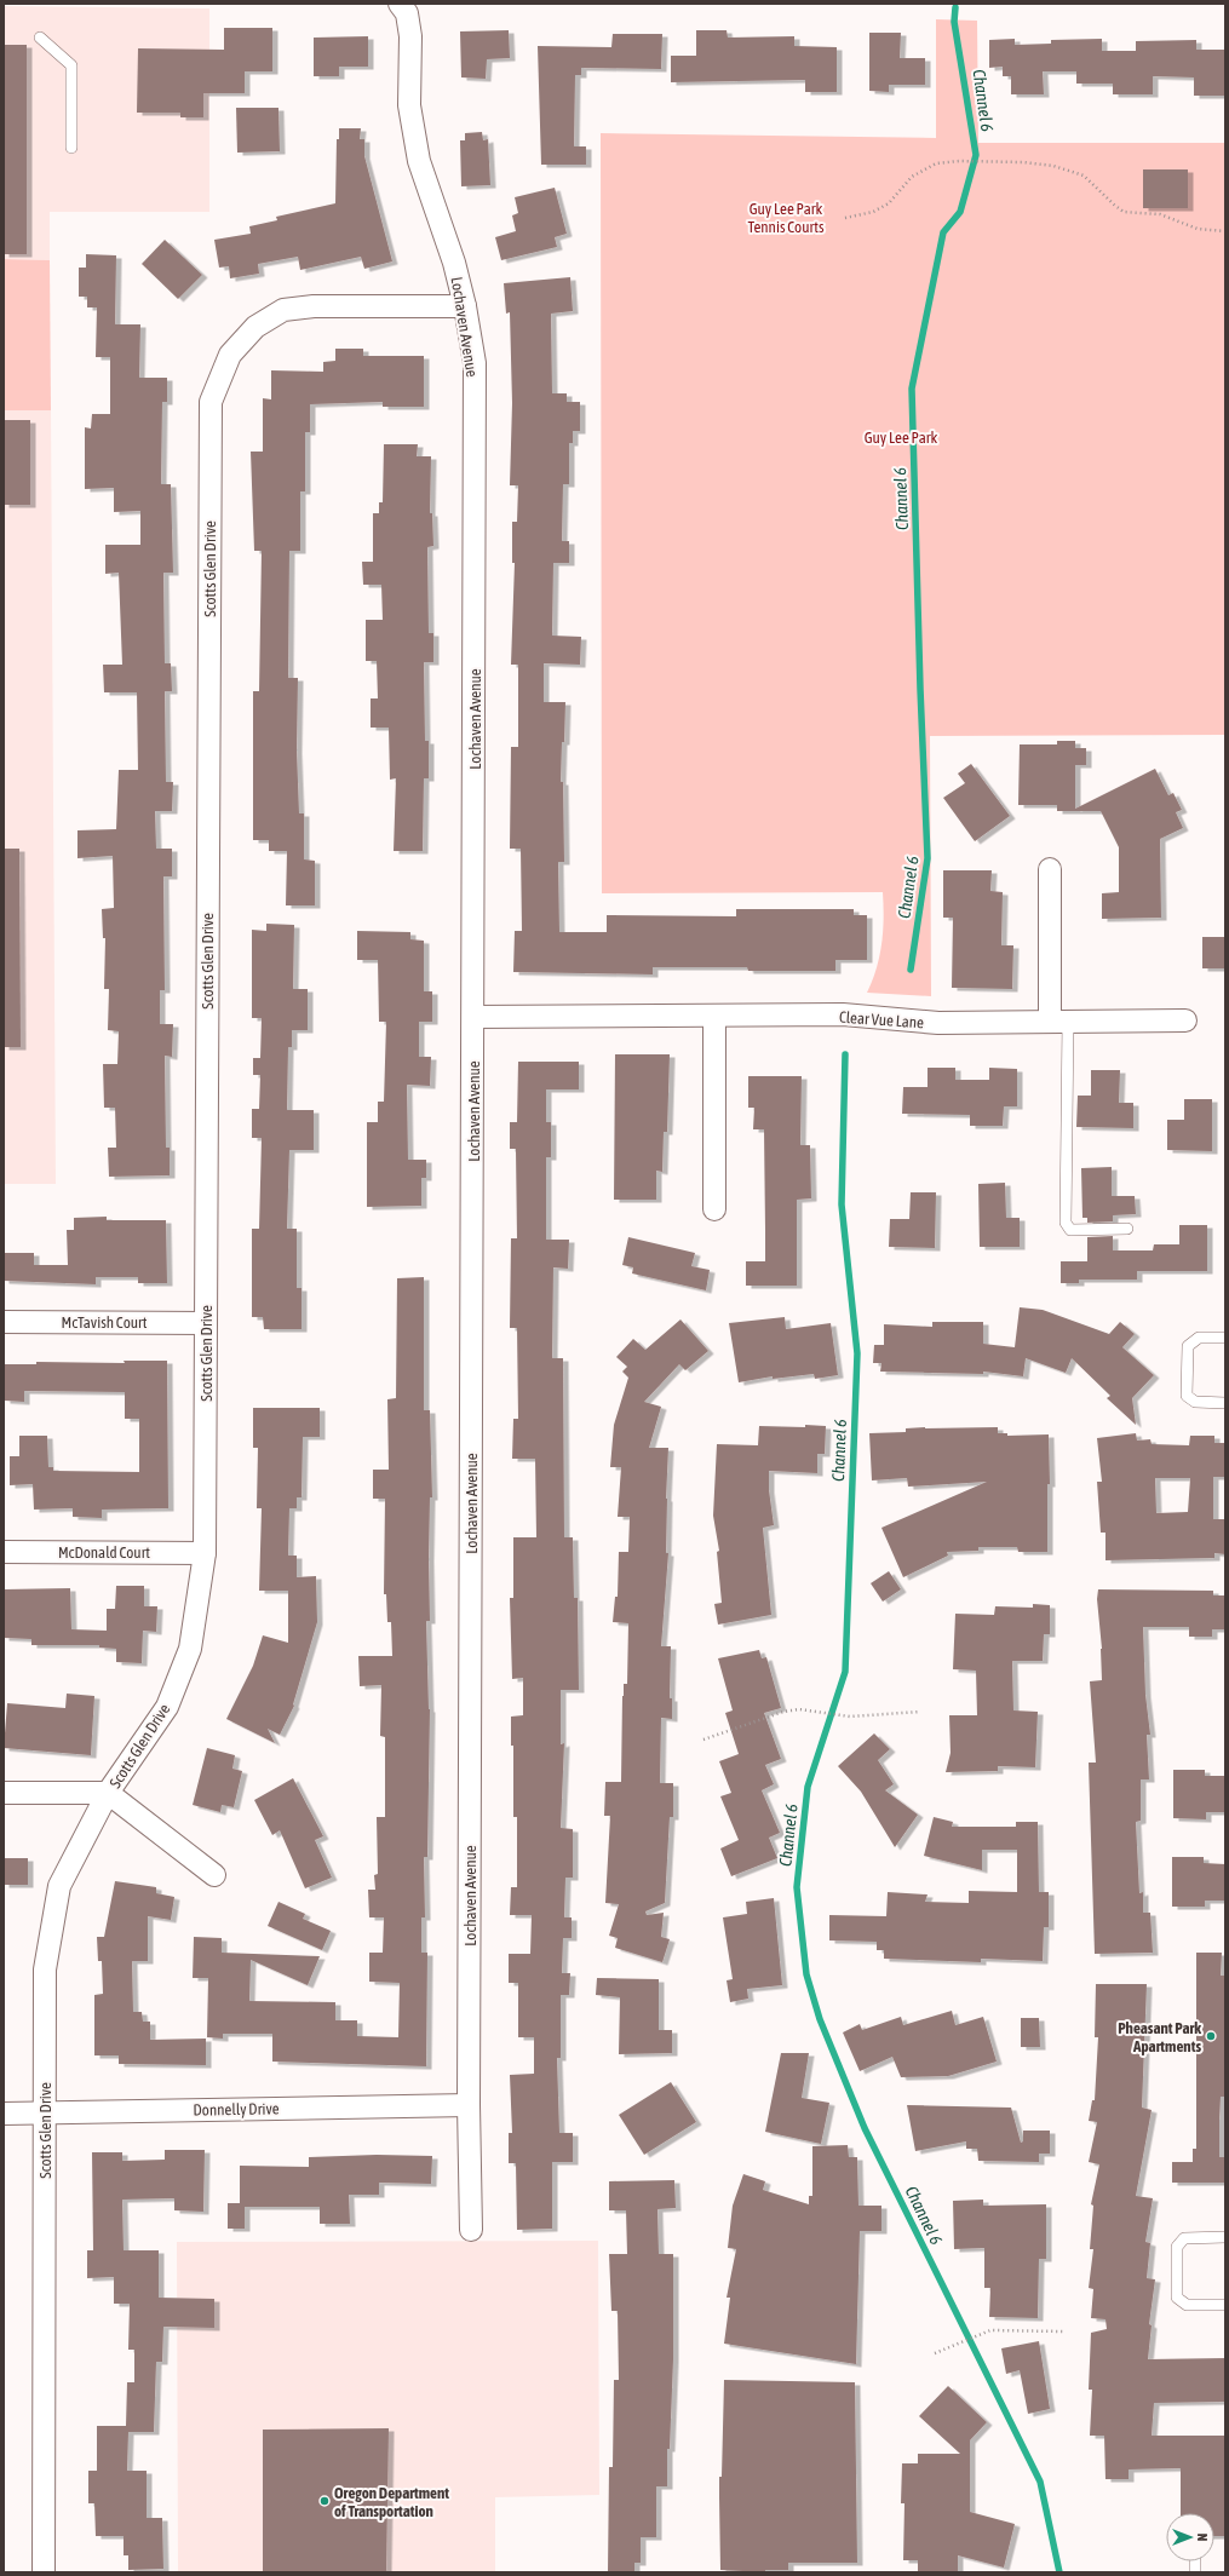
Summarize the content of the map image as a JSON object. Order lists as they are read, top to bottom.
{
  "streets": {
    "street": [
      "Lochaven Avenue",
      "Scotts Glen Drive",
      "Clear Vue Lane",
      "McTavish Court",
      "McDonald Court",
      "Donnelly Drive"
    ]
  },
  "crossings": [
    ["Lochaven Avenue", "Scotts Glen Drive"],
    ["Lochaven Avenue", "Clear Vue Lane"],
    ["Lochaven Avenue", "Donnelly Drive"],
    ["Scotts Glen Drive", "McTavish Court"],
    ["Scotts Glen Drive", "McDonald Court"],
    ["Scotts Glen Drive", "Donnelly Drive"]
  ],
  "water": ["Channel 6"],
  "parks": ["Guy Lee Park Tennis Courts", "Guy Lee Park"],
  "places": ["Pheasant Park Apartments", "Oregon Department of Transportation"],
  "north": "right"
}
